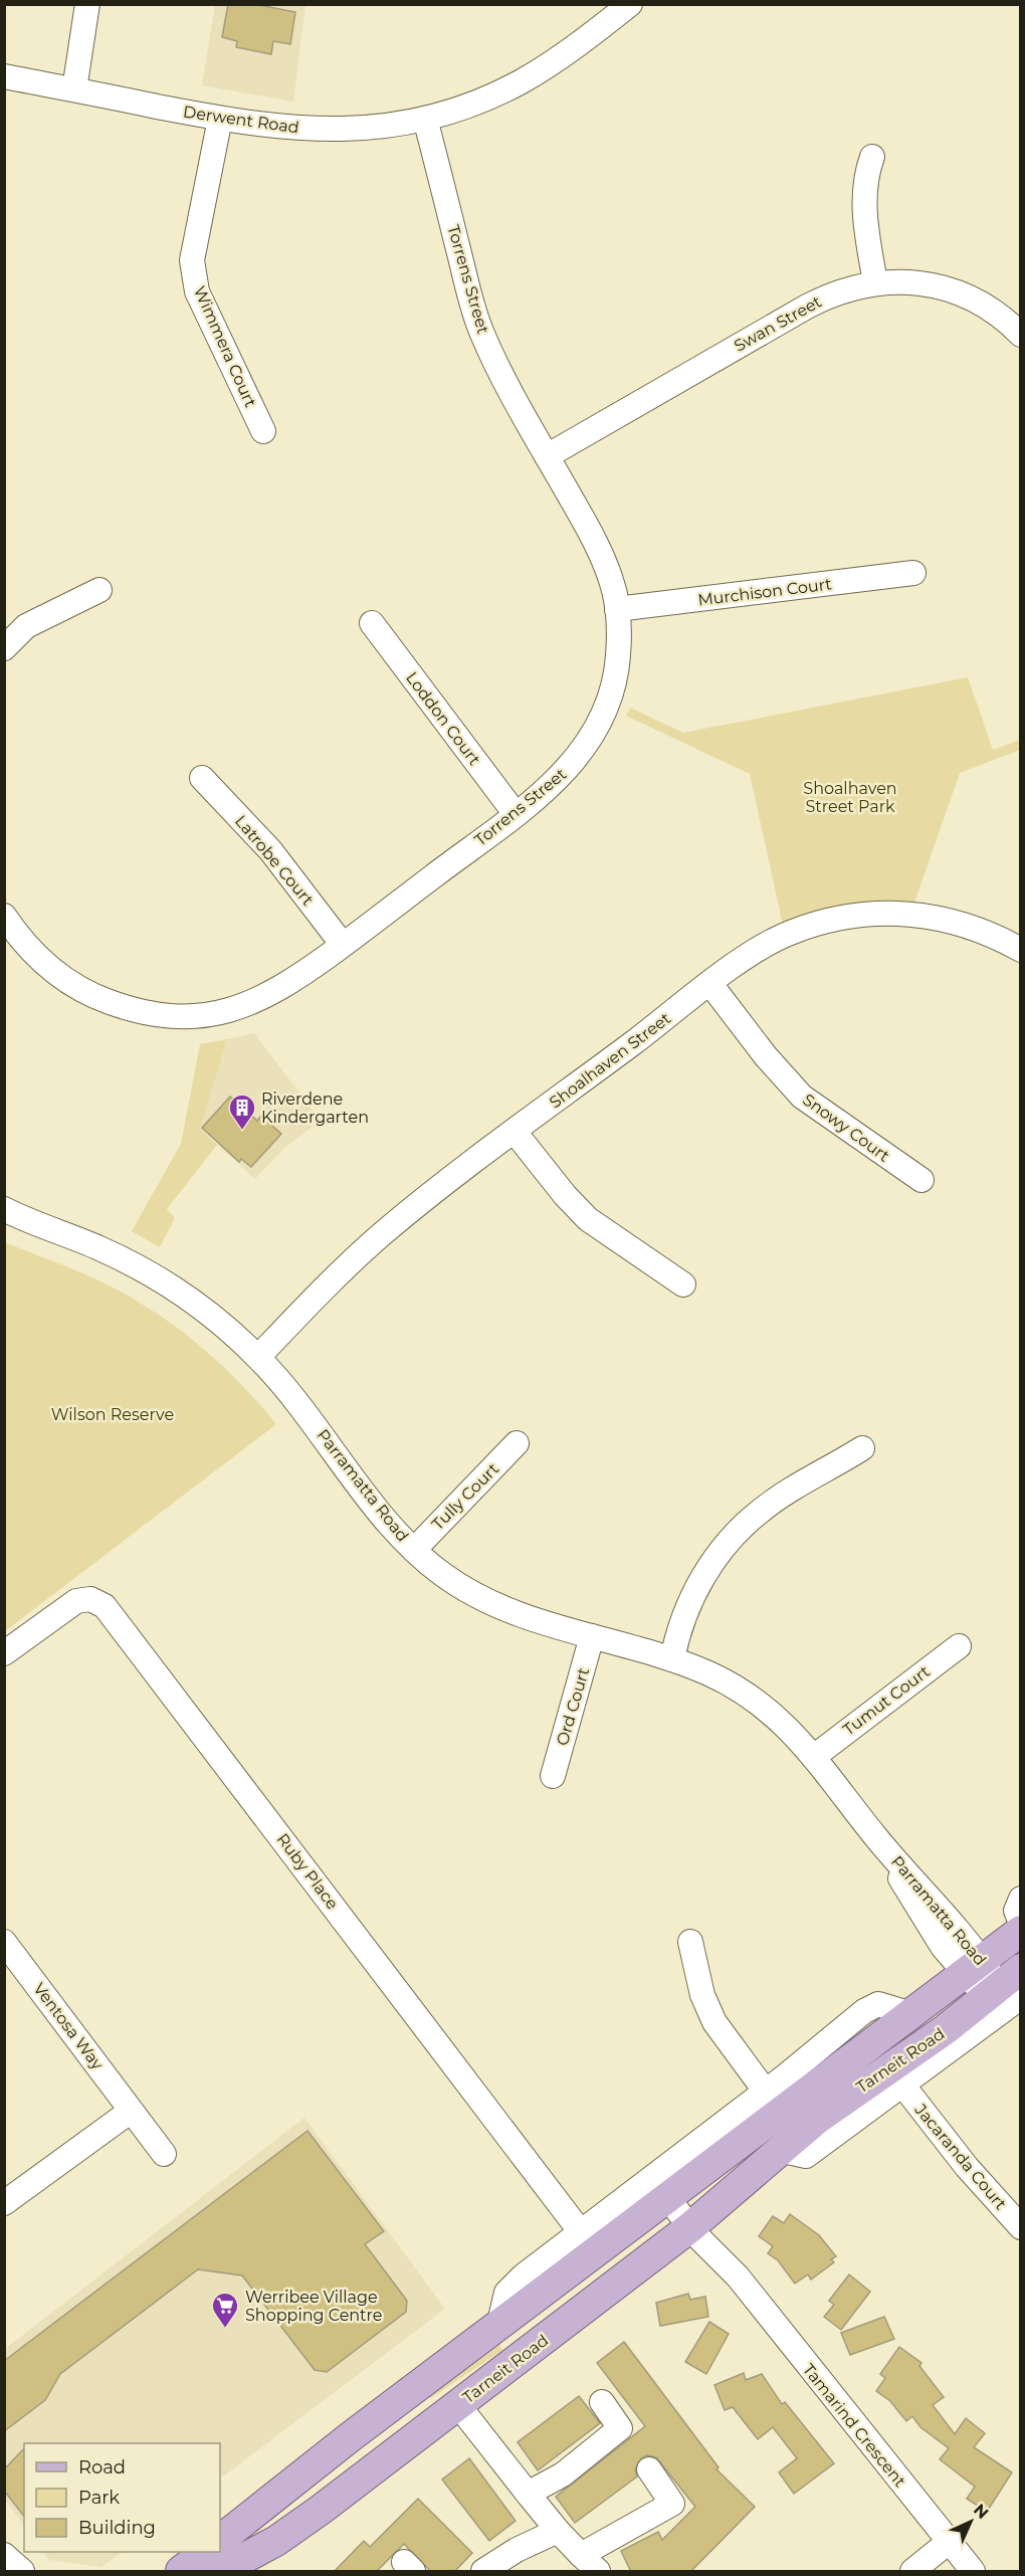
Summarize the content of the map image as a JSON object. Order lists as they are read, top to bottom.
{
  "streets": {
    "main road": ["Tarneit Road"],
    "street": [
      "Derwent Road",
      "Torrens Street",
      "Swan Street",
      "Wimmera Court",
      "Murchison Court",
      "Loddon Court",
      "Latrobe Court",
      "Shoalhaven Street",
      "Snowy Court",
      "Parramatta Road",
      "Tully Court",
      "Tumut Court",
      "Ord Court",
      "Ruby Place",
      "Ventosa Way",
      "Jacaranda Court",
      "Tamarind Crescent"
    ]
  },
  "crossings": [
    ["Derwent Road", "Torrens Street"],
    ["Derwent Road", "Wimmera Court"],
    ["Torrens Street", "Swan Street"],
    ["Torrens Street", "Murchison Court"],
    ["Torrens Street", "Loddon Court"],
    ["Torrens Street", "Latrobe Court"],
    ["Shoalhaven Street", "Snowy Court"],
    ["Shoalhaven Street", "Parramatta Road"],
    ["Parramatta Road", "Tully Court"],
    ["Parramatta Road", "Tumut Court"],
    ["Parramatta Road", "Ord Court"],
    ["Parramatta Road", "Tarneit Road"],
    ["Ruby Place", "Tarneit Road"],
    ["Tarneit Road", "Jacaranda Court"],
    ["Tarneit Road", "Tamarind Crescent"]
  ],
  "parks": ["Shoalhaven Street Park", "Wilson Reserve"],
  "places": {
    "building": ["Riverdene Kindergarten"],
    "supermarket": ["Werribee Village Shopping Centre"]
  },
  "legend": ["Road", "Park", "Building"],
  "north": "top right"
}
